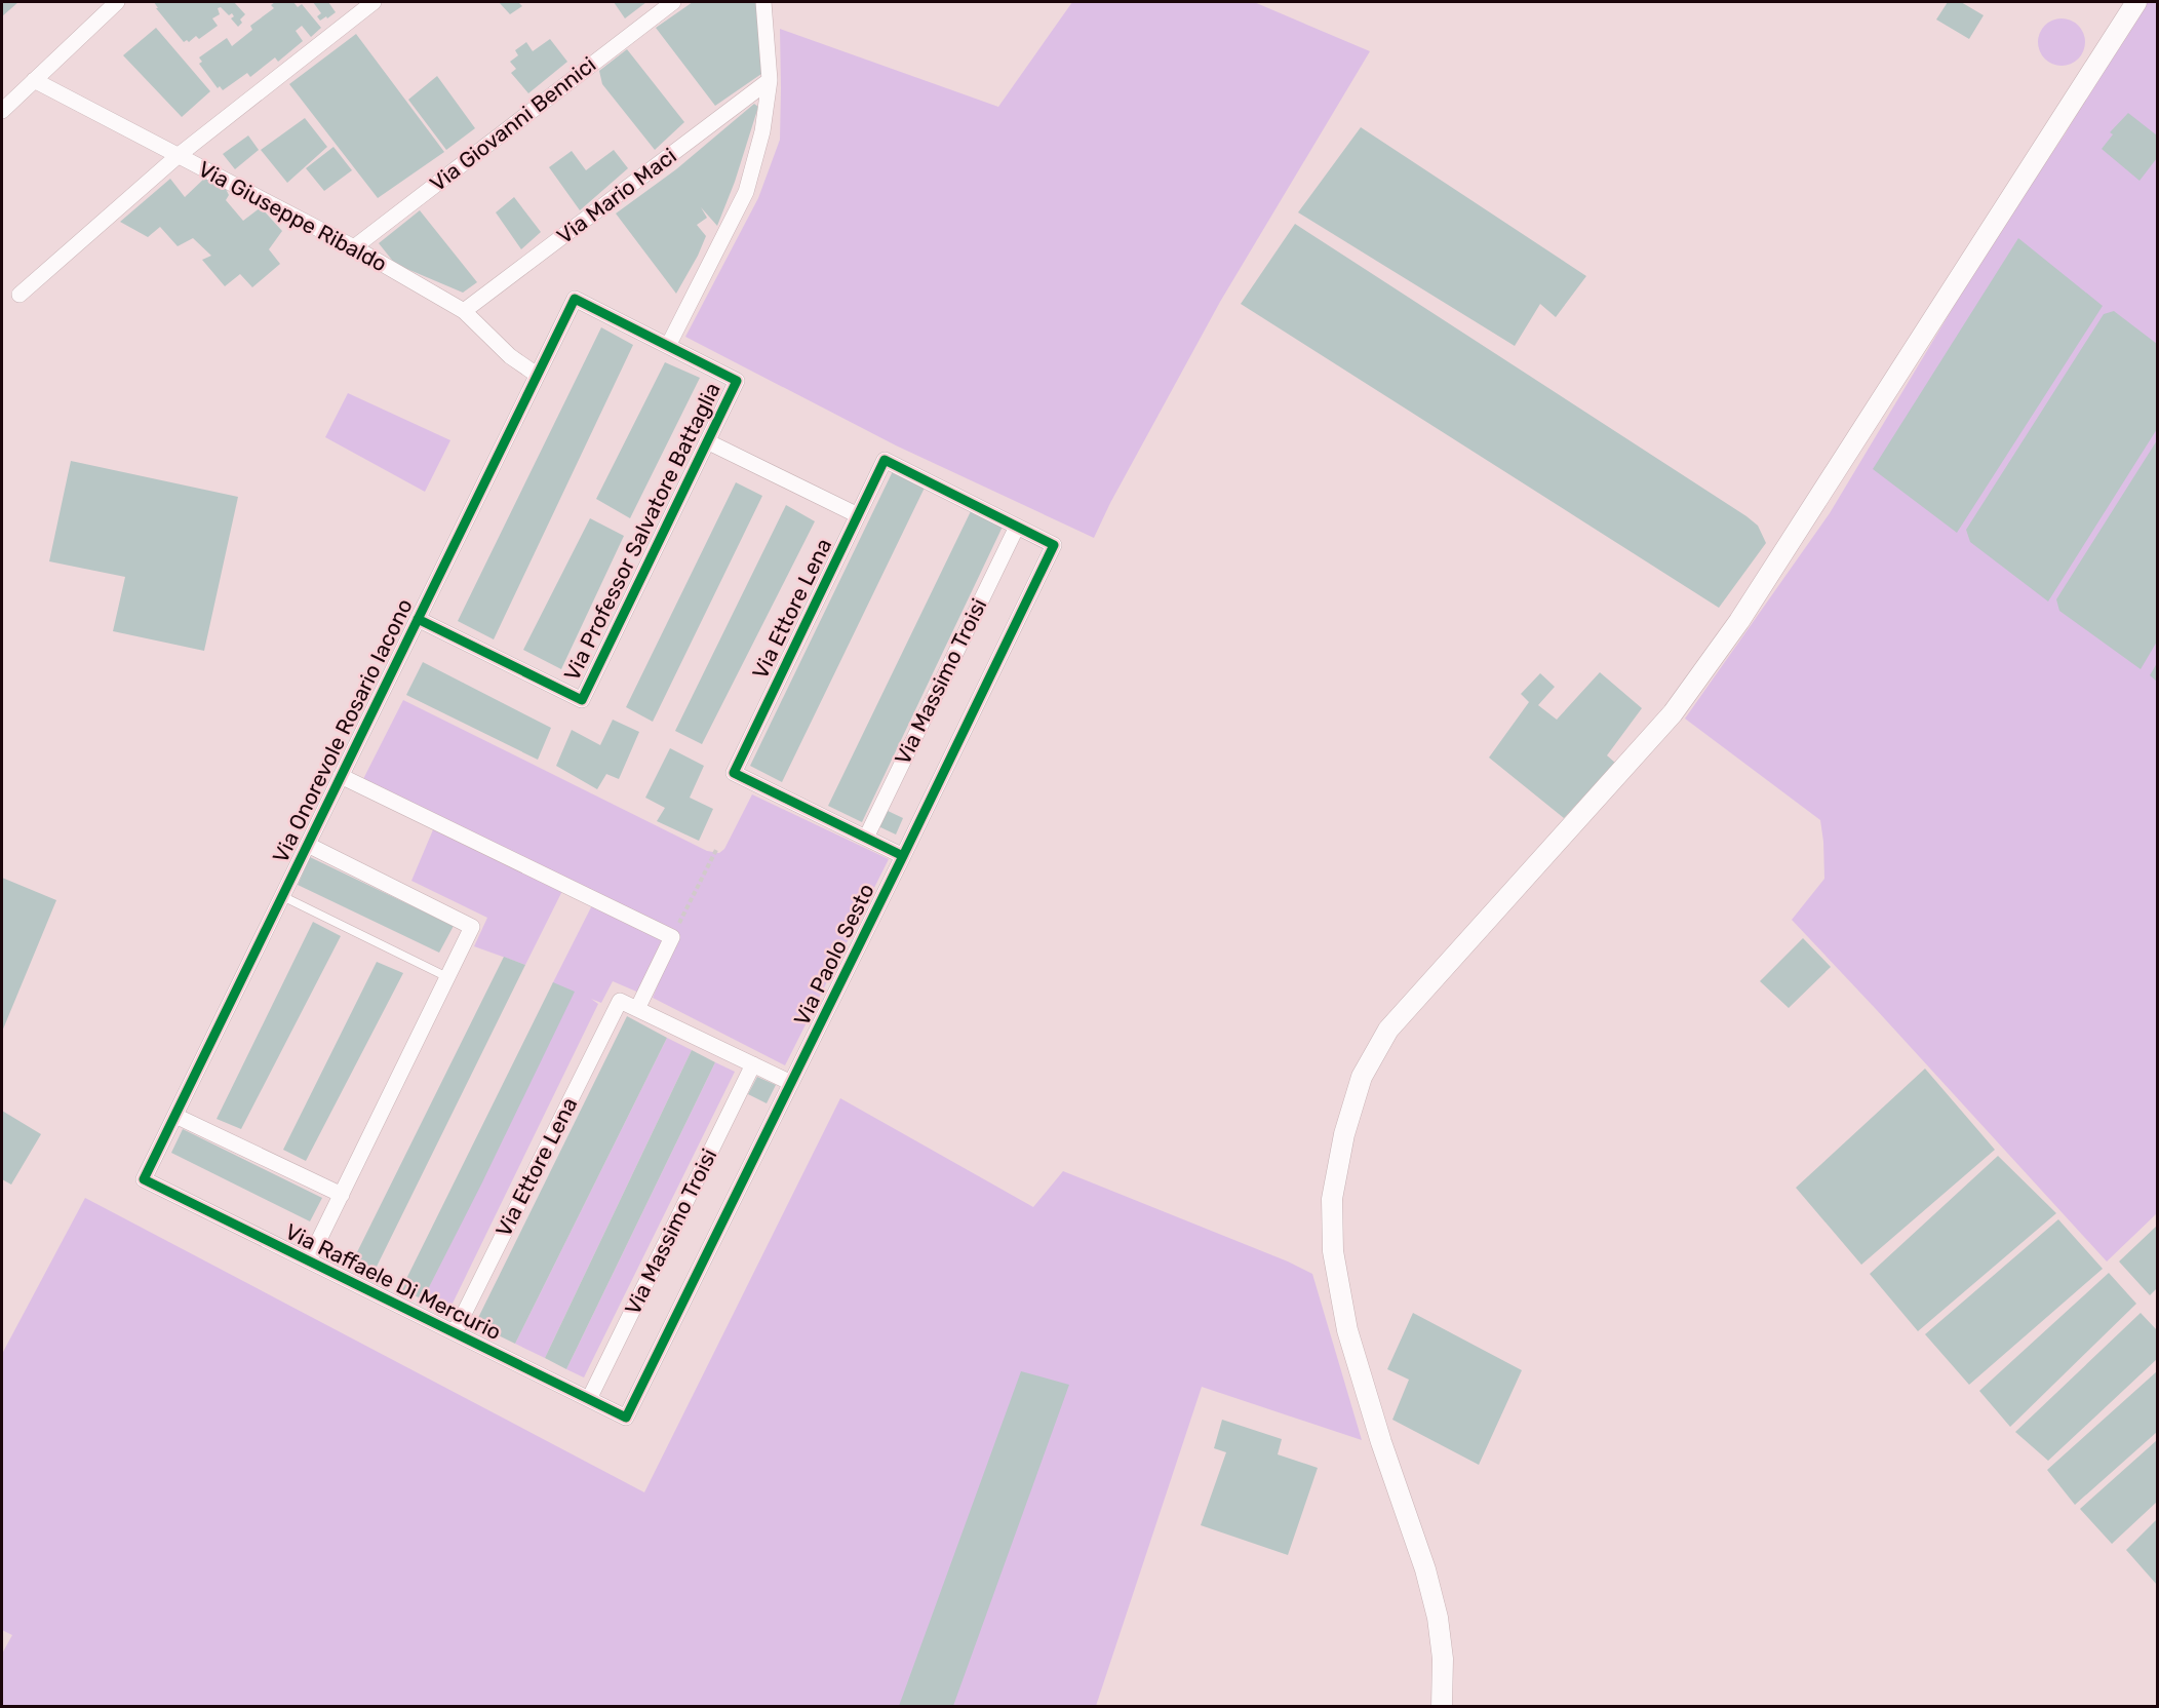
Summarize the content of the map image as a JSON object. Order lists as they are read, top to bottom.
{
  "streets": {
    "street": [
      "Via Giovanni Bennici",
      "Via Mario Maci",
      "Via Giuseppe Ribaldo",
      "Via Professor Salvatore Battaglia",
      "Via Ettore Lena",
      "Via Massimo Troisi",
      "Via Onorevole Rosario Iacono",
      "Via Paolo Sesto",
      "Via Raffaele Di Mercurio"
    ]
  },
  "crossings": [
    ["Via Giovanni Bennici", "Via Giuseppe Ribaldo"],
    ["Via Mario Maci", "Via Giuseppe Ribaldo"],
    ["Via Giuseppe Ribaldo", "Via Onorevole Rosario Iacono"],
    ["Via Professor Salvatore Battaglia", "Via Onorevole Rosario Iacono"],
    ["Via Ettore Lena", "Via Massimo Troisi"],
    ["Via Ettore Lena", "Via Paolo Sesto"],
    ["Via Ettore Lena", "Via Raffaele Di Mercurio"],
    ["Via Massimo Troisi", "Via Paolo Sesto"],
    ["Via Massimo Troisi", "Via Raffaele Di Mercurio"],
    ["Via Onorevole Rosario Iacono", "Via Raffaele Di Mercurio"],
    ["Via Paolo Sesto", "Via Raffaele Di Mercurio"]
  ]
}
